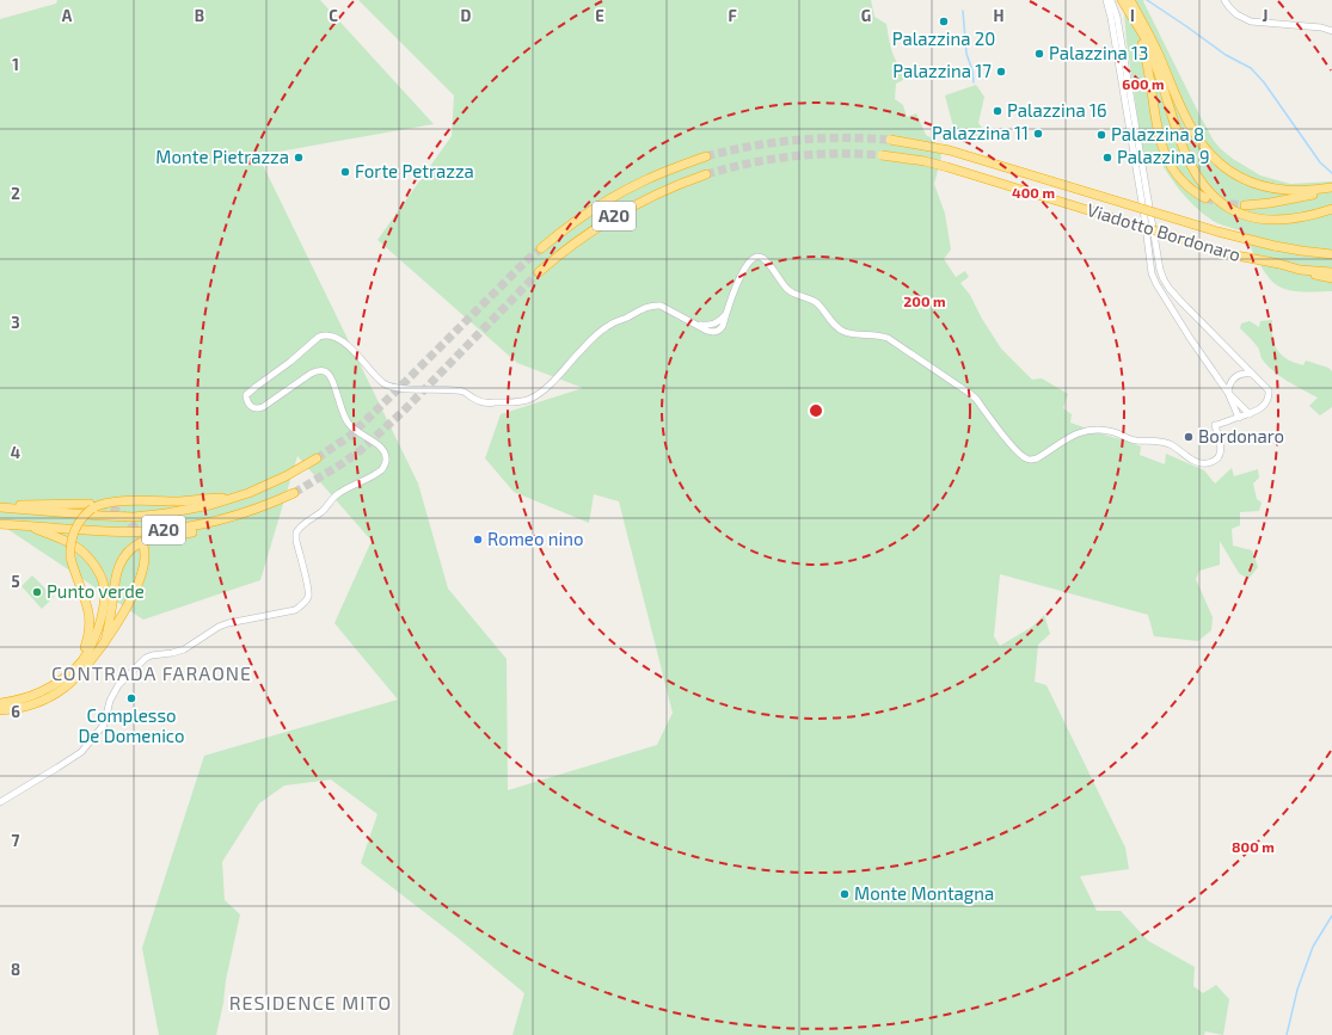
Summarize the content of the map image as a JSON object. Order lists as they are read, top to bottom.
{
  "streets": {
    "highway": ["A20", "Viadotto Bordonaro"]
  },
  "districts": ["CONTRADA FARAONE", "RESIDENCE MITO"],
  "places": [
    "Palazzina 20",
    "Palazzina 13",
    "Palazzina 17",
    "Palazzina 16",
    "Palazzina 11",
    "Palazzina 8",
    "Monte Pietrazza",
    "Palazzina 9",
    "Forte Petrazza",
    "Bordonaro",
    "Romeo nino",
    "Punto verde",
    "Complesso De Domenico",
    "Monte Montagna"
  ],
  "grid": {
    "columns": [
      "A",
      "B",
      "C",
      "D",
      "E",
      "F",
      "G",
      "H",
      "I",
      "J"
    ],
    "rows": [
      "1",
      "2",
      "3",
      "4",
      "5",
      "6",
      "7",
      "8"
    ]
  },
  "rings": [
    "600 m",
    "400 m",
    "200 m",
    "800 m"
  ]
}
